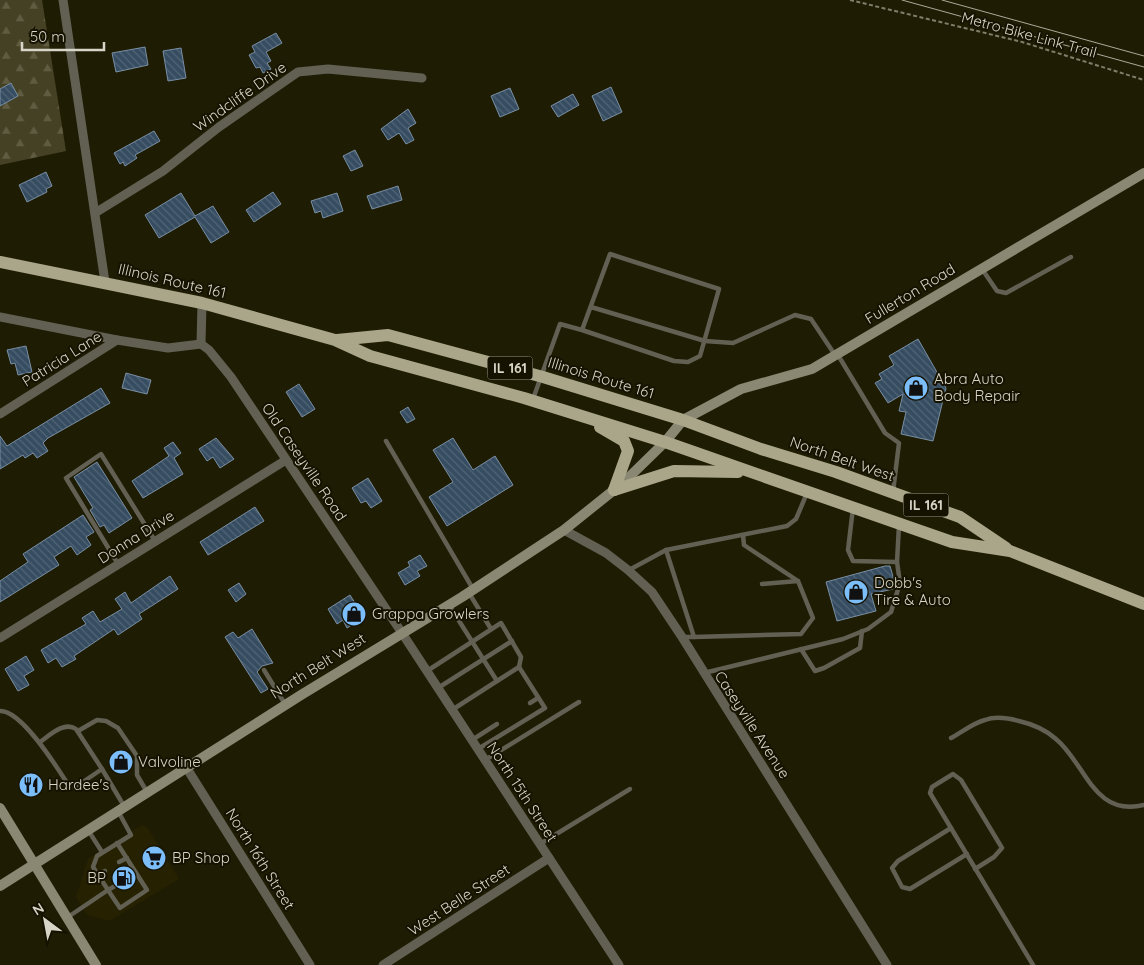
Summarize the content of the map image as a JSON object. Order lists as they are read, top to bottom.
{
  "streets": {
    "main road": [
      "Illinois Route 161",
      "Fullerton Road",
      "IL 161",
      "North Belt West"
    ],
    "street": [
      "Windcliffe Drive",
      "Patricia Lane",
      "Old Caseyville Road",
      "Donna Drive",
      "Caseyville Avenue",
      "North 15th Street",
      "North 16th Street",
      "West Belle Street"
    ],
    "path": ["Metro Bike Link Trail"]
  },
  "crossings": [
    ["Illinois Route 161", "Fullerton Road"],
    ["Illinois Route 161", "North Belt West"],
    ["Fullerton Road", "North Belt West"],
    ["Patricia Lane", "Old Caseyville Road"],
    ["North Belt West", "Old Caseyville Road"],
    ["North Belt West", "Caseyville Avenue"],
    ["North Belt West", "North 15th Street"],
    ["North Belt West", "North 16th Street"],
    ["Old Caseyville Road", "Donna Drive"],
    ["Old Caseyville Road", "North 15th Street"],
    ["North 15th Street", "West Belle Street"]
  ],
  "places": {
    "shop": [
      "Abra Auto Body Repair",
      "Dobb's Tire & Auto",
      "Grappa Growlers",
      "Valvoline"
    ],
    "restaurant": ["Hardee's"],
    "supermarket": ["BP Shop"],
    "fuel station": ["BP"]
  },
  "scale_bar": "50 m",
  "north": "top left"
}
